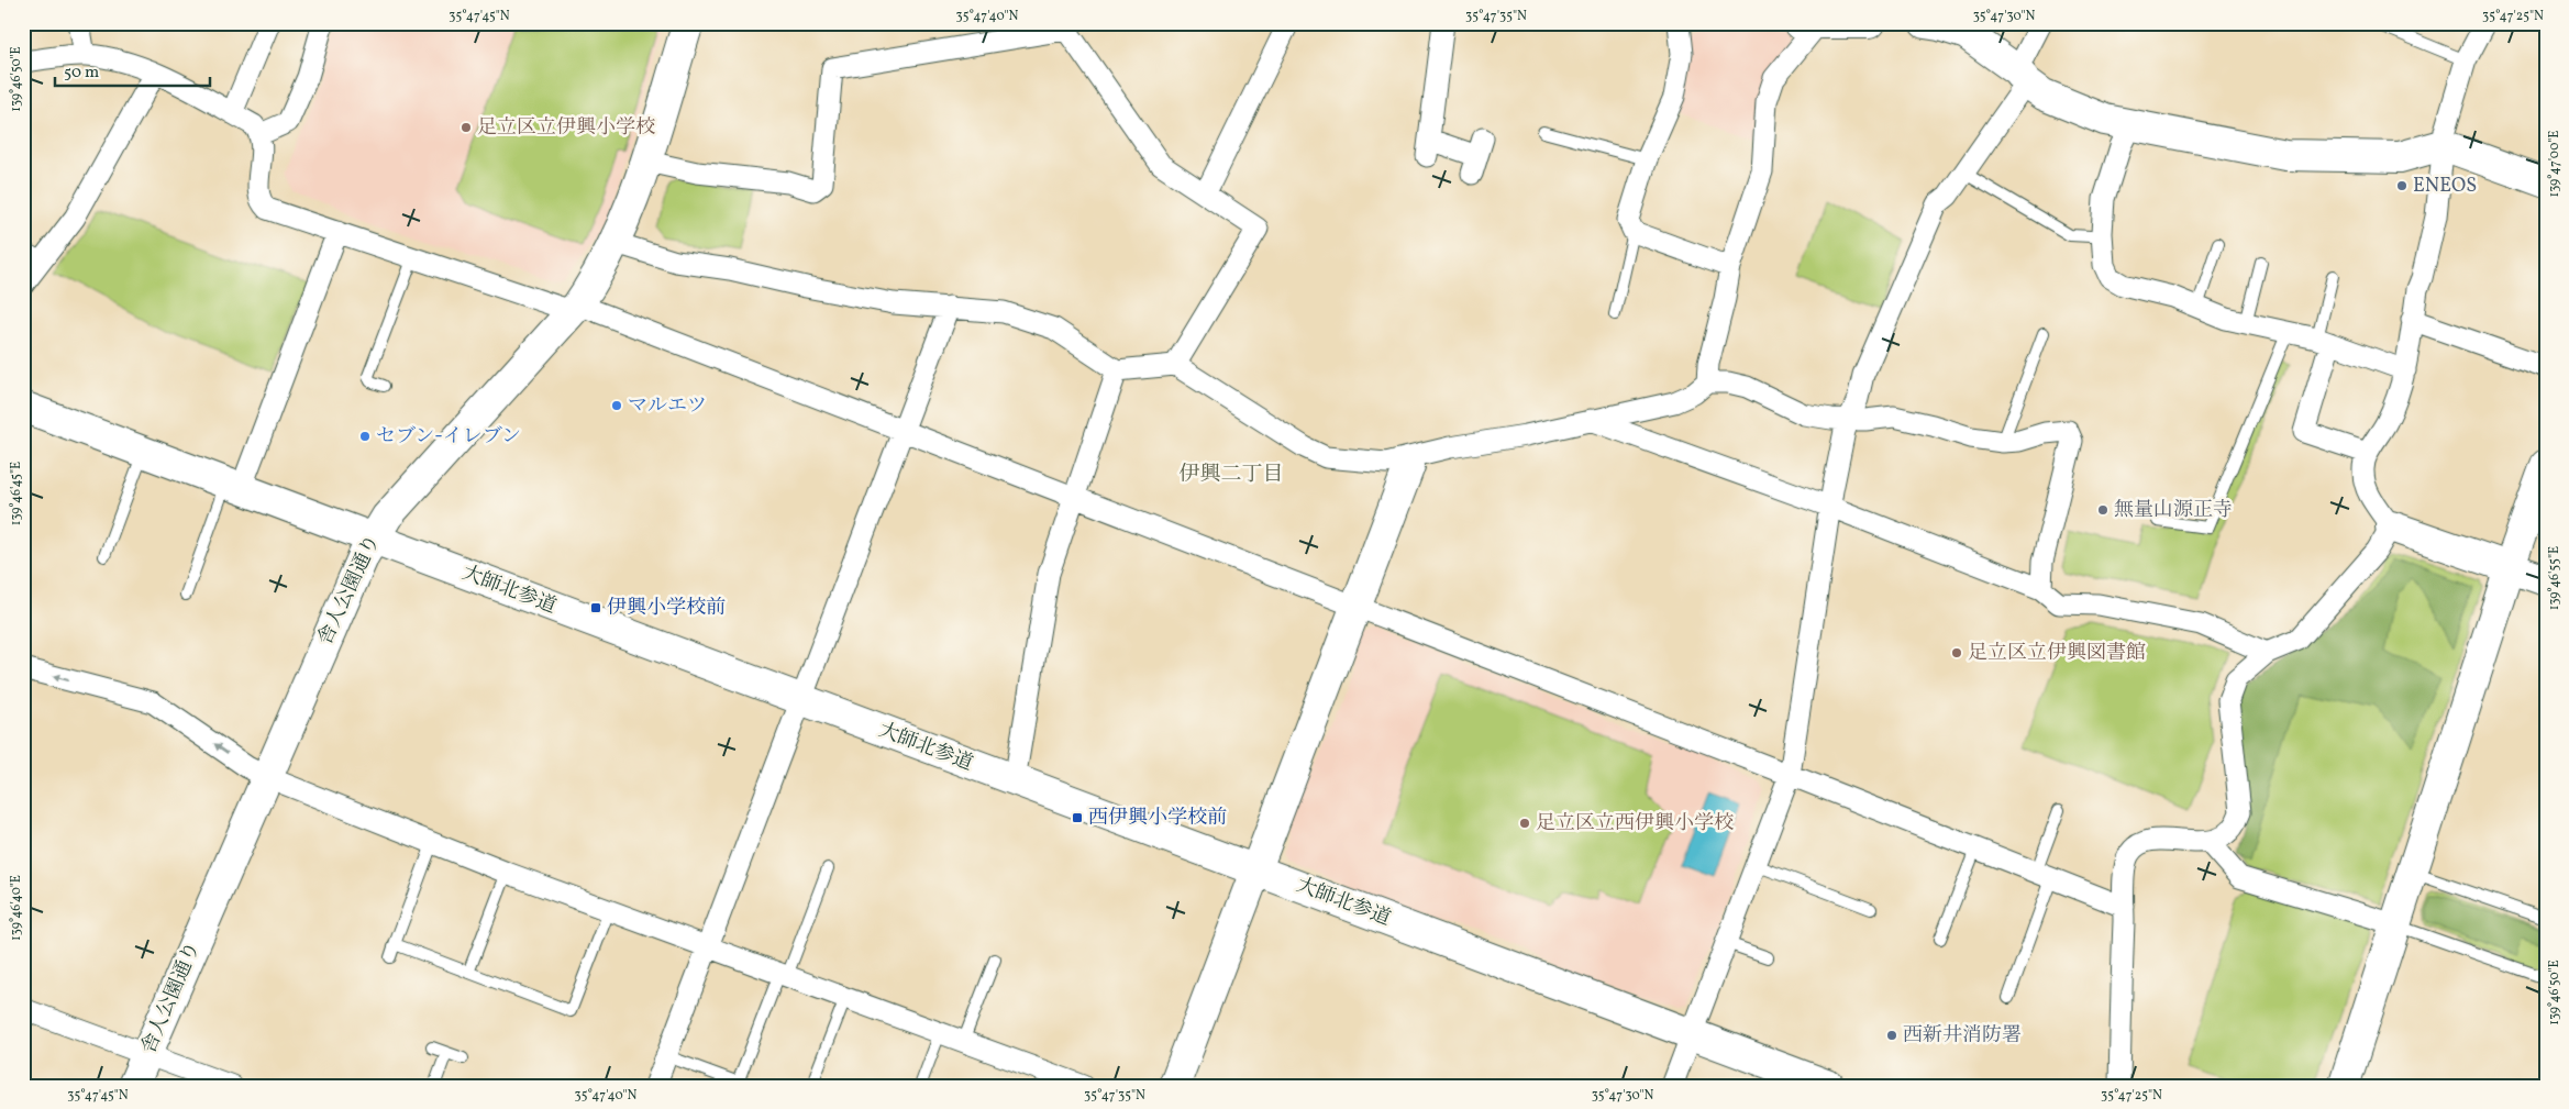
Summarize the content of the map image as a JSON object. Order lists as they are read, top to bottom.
{
  "streets": {
    "street": ["舎人公園通り", "大師北参道"]
  },
  "crossings": [
    ["舎人公園通り", "大師北参道"]
  ],
  "districts": ["伊興二丁目"],
  "places": {
    "other": [
      "足立区立伊興小学校",
      "ENEOS",
      "マルエツ",
      "セブン-イレブン",
      "無量山源正寺",
      "足立区立伊興図書館",
      "足立区立西伊興小学校",
      "西新井消防署"
    ],
    "transit": ["伊興小学校前", "西伊興小学校前"]
  },
  "scale_bar": "50 m",
  "coordinates": [
    "35°47'45\"N",
    "35°47'40\"N",
    "35°47'35\"N",
    "35°47'30\"N",
    "35°47'25\"N",
    "139°46'50\"E",
    "139°47'00\"E",
    "139°46'45\"E",
    "139°46'55\"E",
    "139°46'40\"E"
  ]
}
